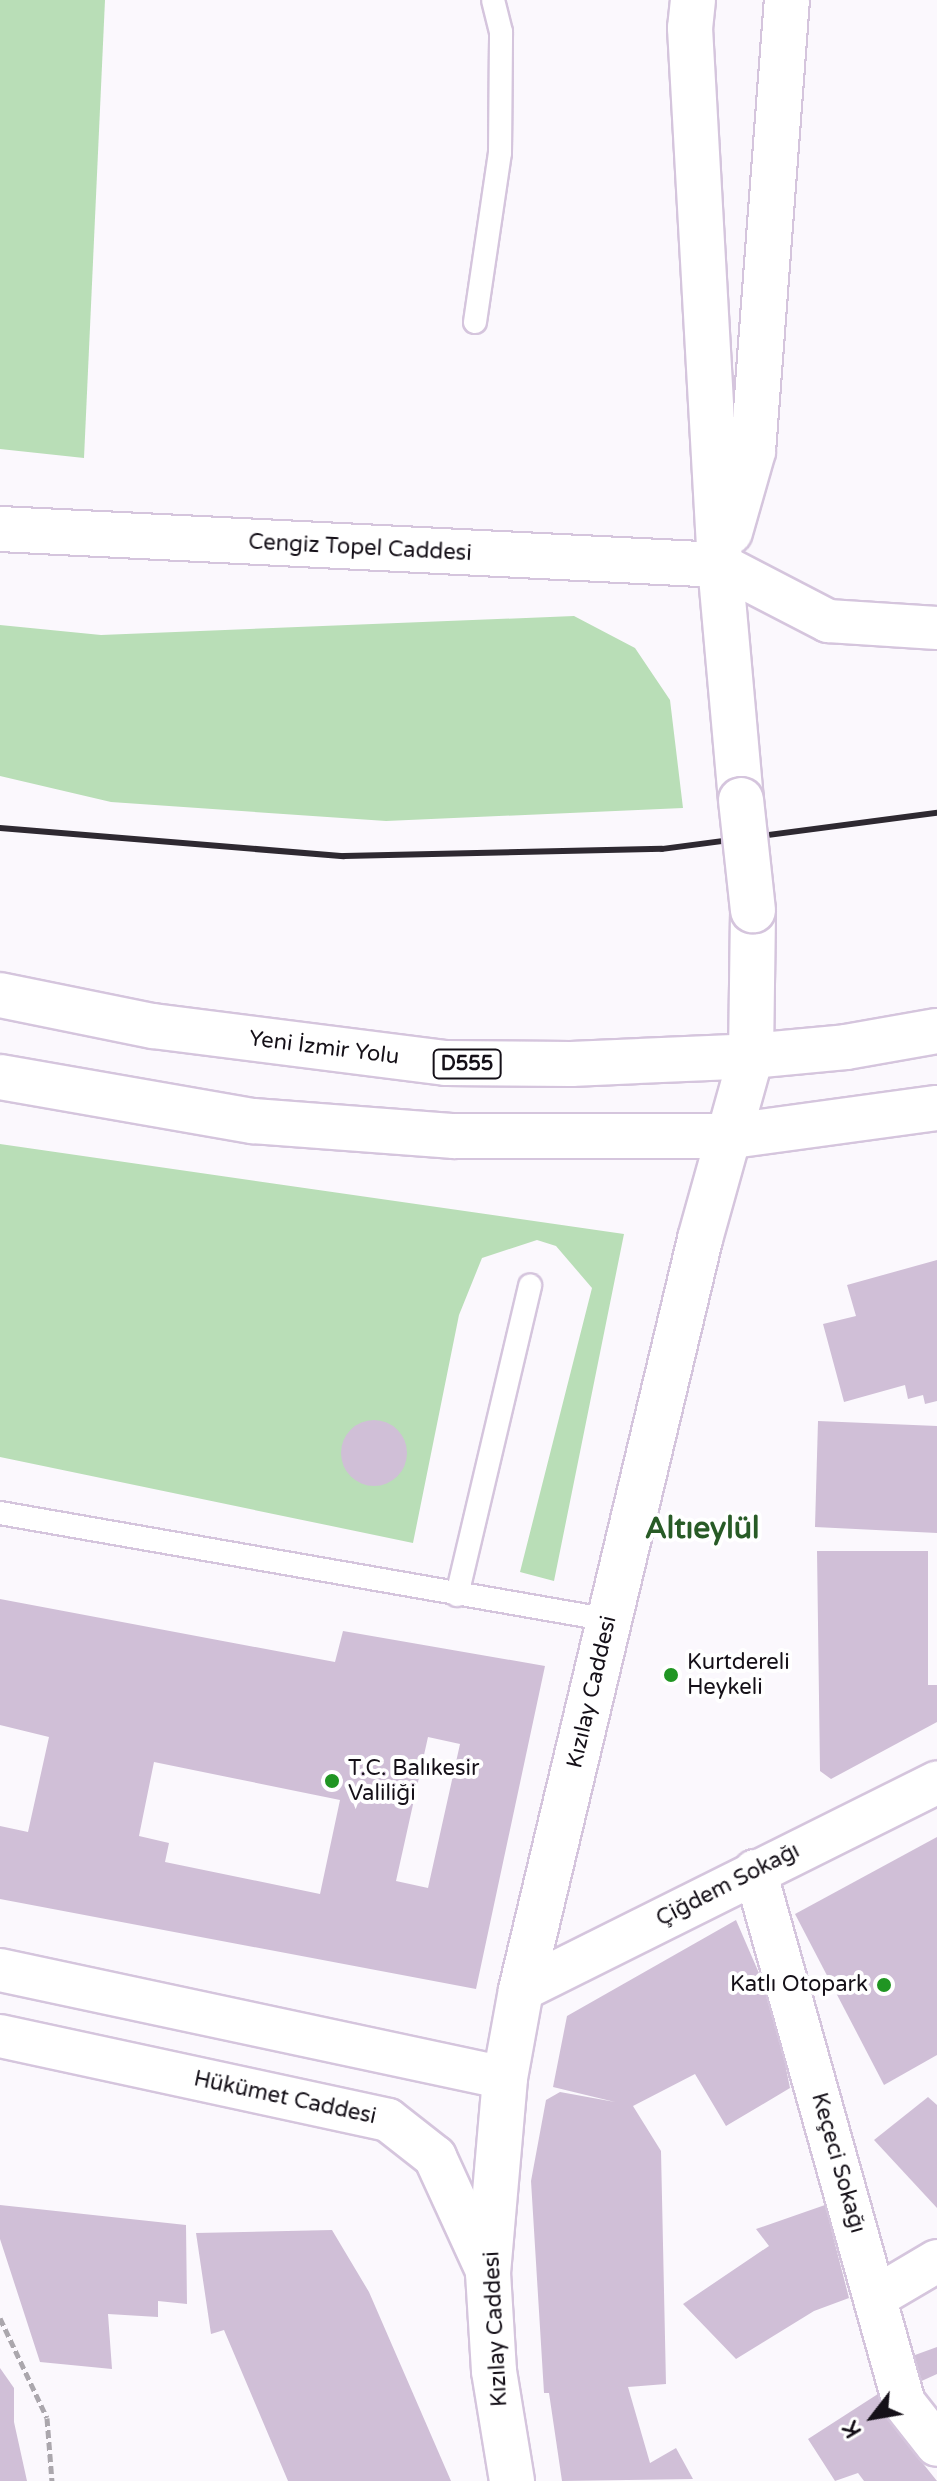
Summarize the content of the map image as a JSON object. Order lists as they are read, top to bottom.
{
  "streets": {
    "main road": [
      "Cengiz Topel Caddesi",
      "Yeni İzmir Yolu",
      "D555",
      "Kızılay Caddesi"
    ],
    "street": ["Çiğdem Sokağı", "Hükümet Caddesi", "Keçeci Sokağı"]
  },
  "crossings": [
    ["Cengiz Topel Caddesi", "Kızılay Caddesi"],
    ["Yeni İzmir Yolu", "Kızılay Caddesi"],
    ["Kızılay Caddesi", "Çiğdem Sokağı"],
    ["Kızılay Caddesi", "Hükümet Caddesi"],
    ["Çiğdem Sokağı", "Keçeci Sokağı"]
  ],
  "districts": ["Altıeylül"],
  "places": ["Kurtdereli Heykeli", "T.C. Balıkesir Valiliği", "Katlı Otopark"],
  "north": "bottom left"
}
